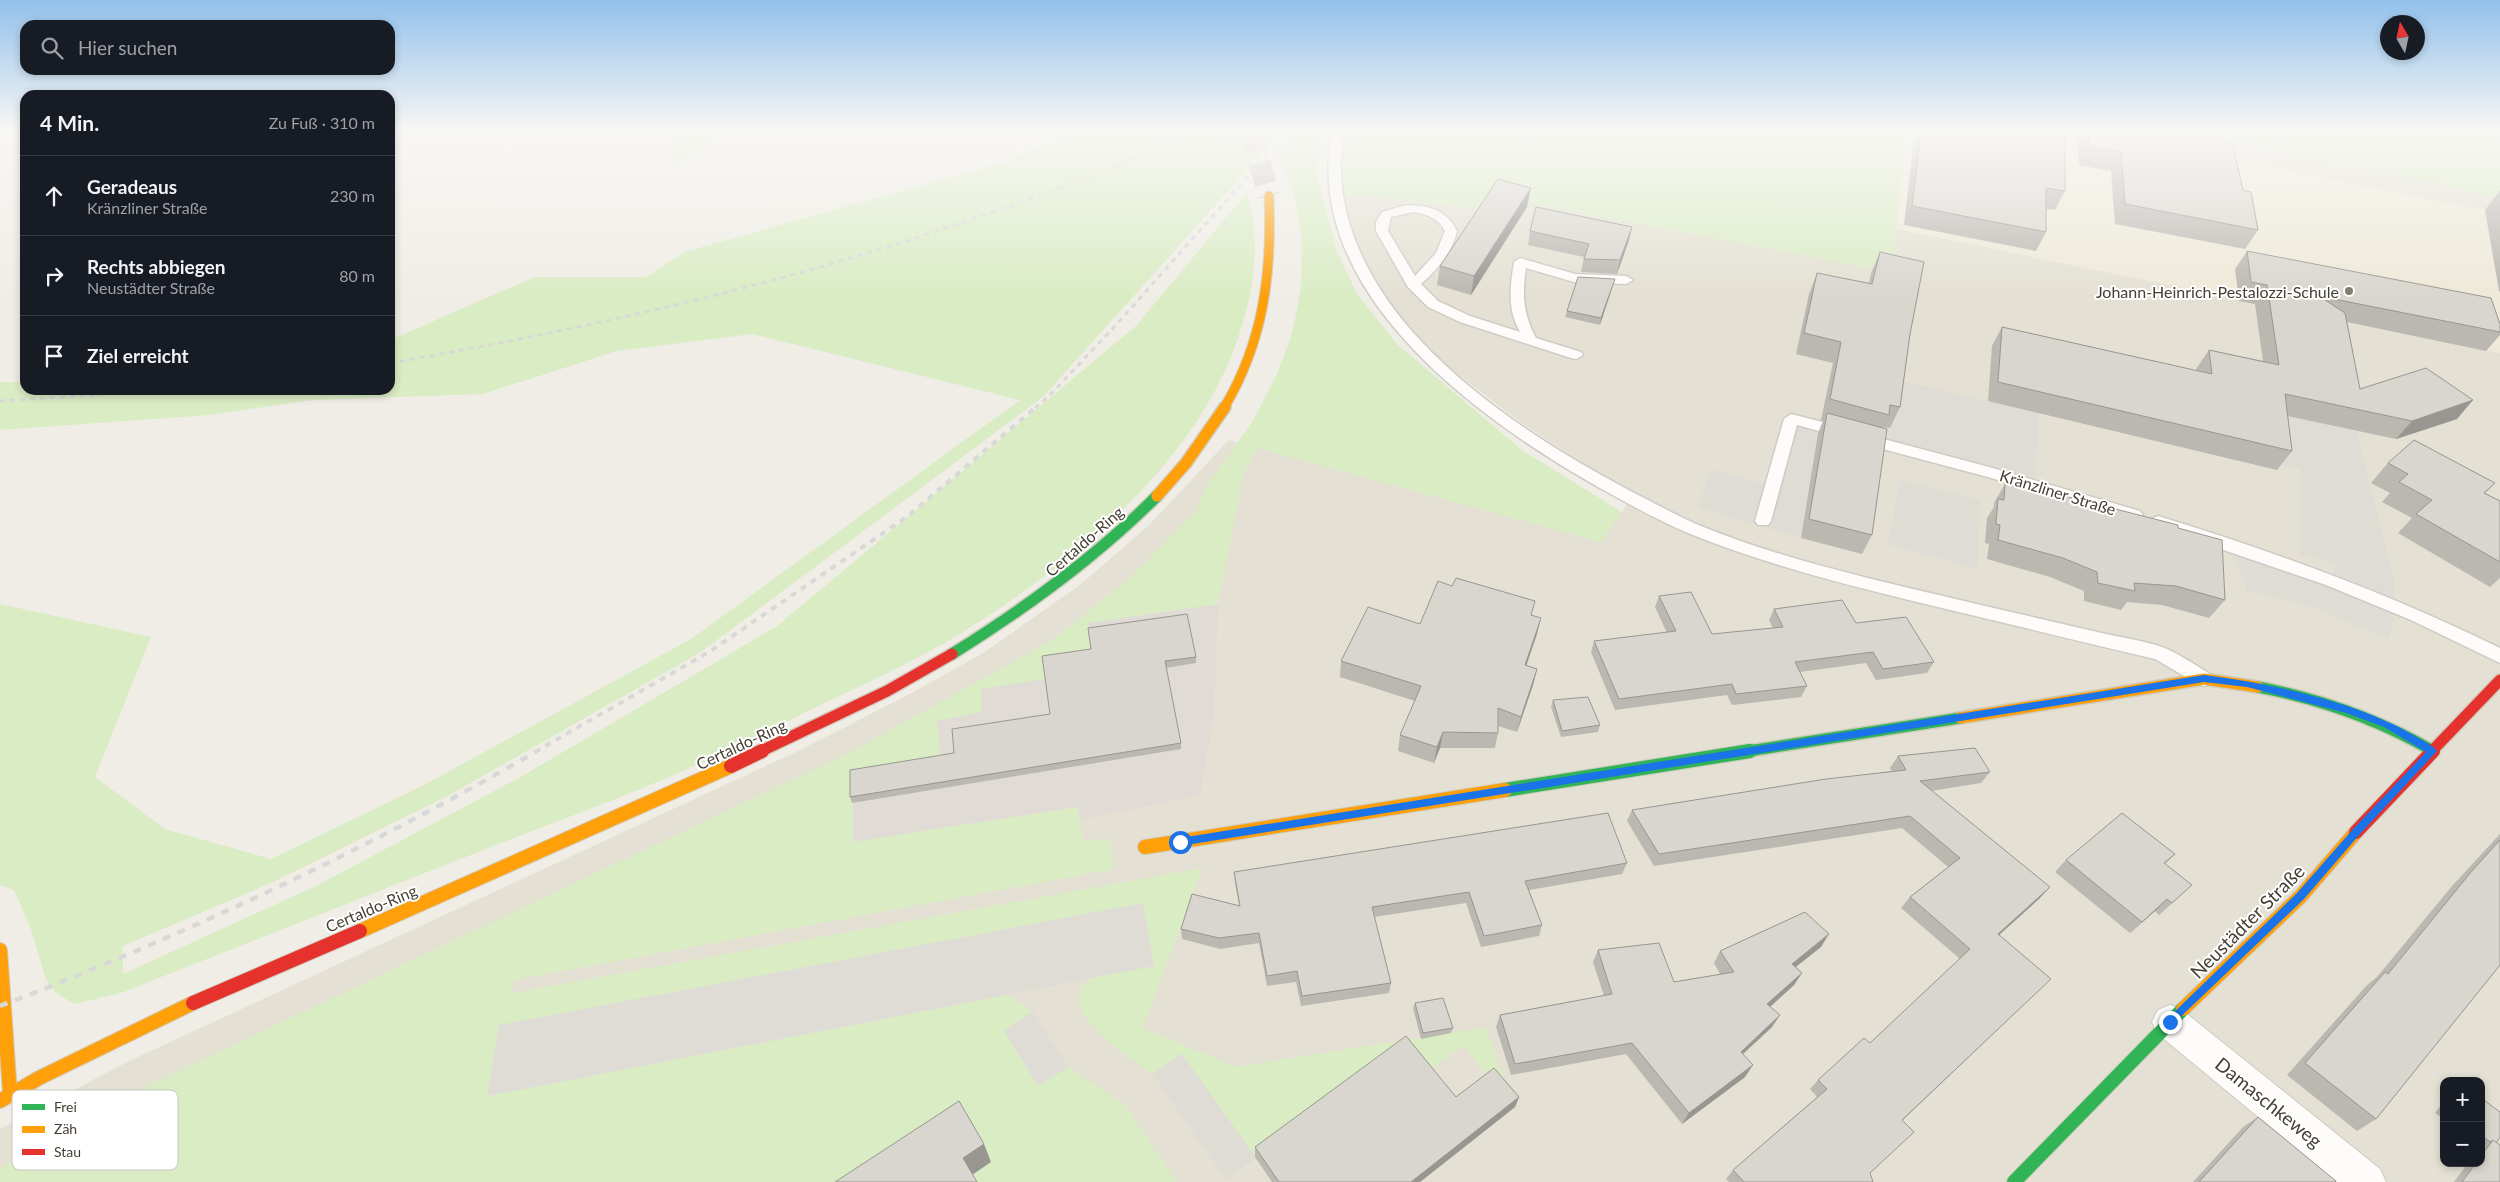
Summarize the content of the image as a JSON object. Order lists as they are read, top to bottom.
{
  "streets": {
    "main road": ["Certaldo-Ring", "Neustädter Straße"],
    "street": ["Damaschkeweg"],
    "lane": ["Kränzliner Straße"]
  },
  "crossings": [
    ["Neustädter Straße", "Damaschkeweg"]
  ],
  "places": ["Johann-Heinrich-Pestalozzi-Schule"],
  "legend": ["Frei", "Zäh", "Stau"],
  "north": "top",
  "page": {
    "search": "Hier suchen",
    "heading": ["4 Min.", "Zu Fuß · 310 m"],
    "list": [
      ["Geradeaus", "Kränzliner Straße", "230 m"],
      ["Rechts abbiegen", "Neustädter Straße", "80 m"],
      "Ziel erreicht"
    ],
    "map_buttons": ["+", "−"]
  }
}
